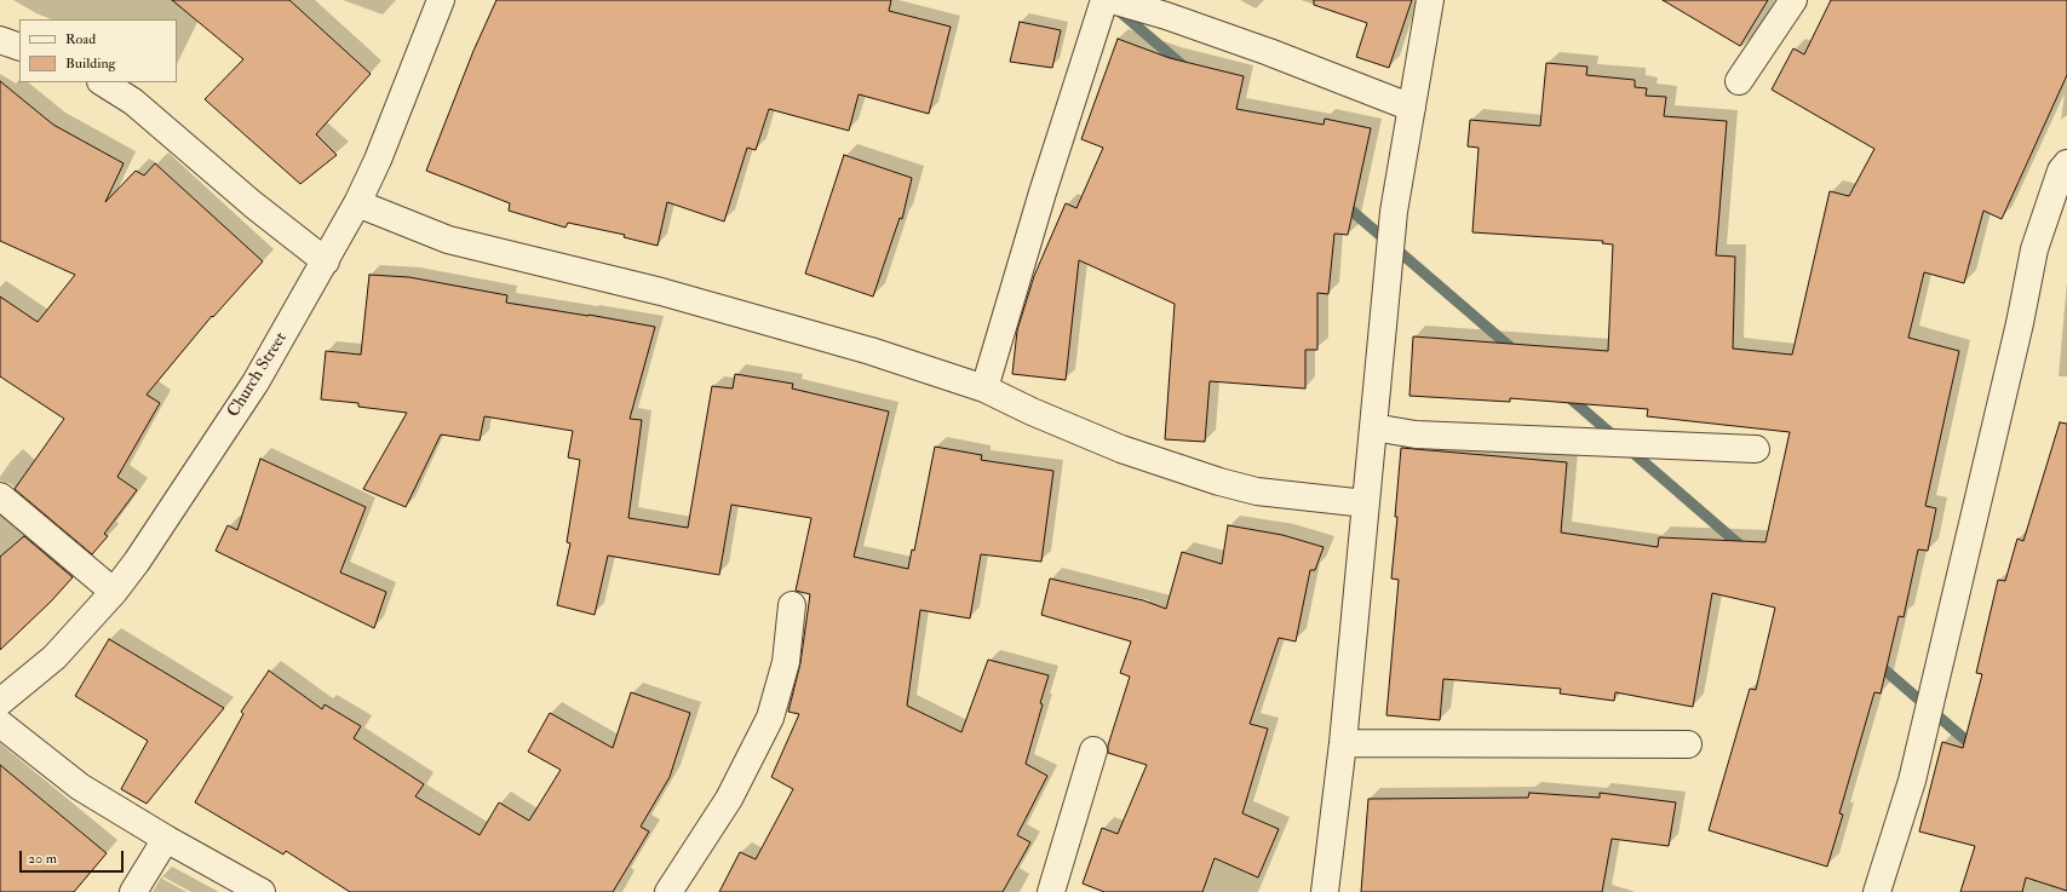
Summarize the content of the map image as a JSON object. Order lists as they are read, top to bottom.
{
  "streets": {
    "street": ["Church Street"]
  },
  "legend": ["Road", "Building"],
  "scale_bar": "20 m"
}
